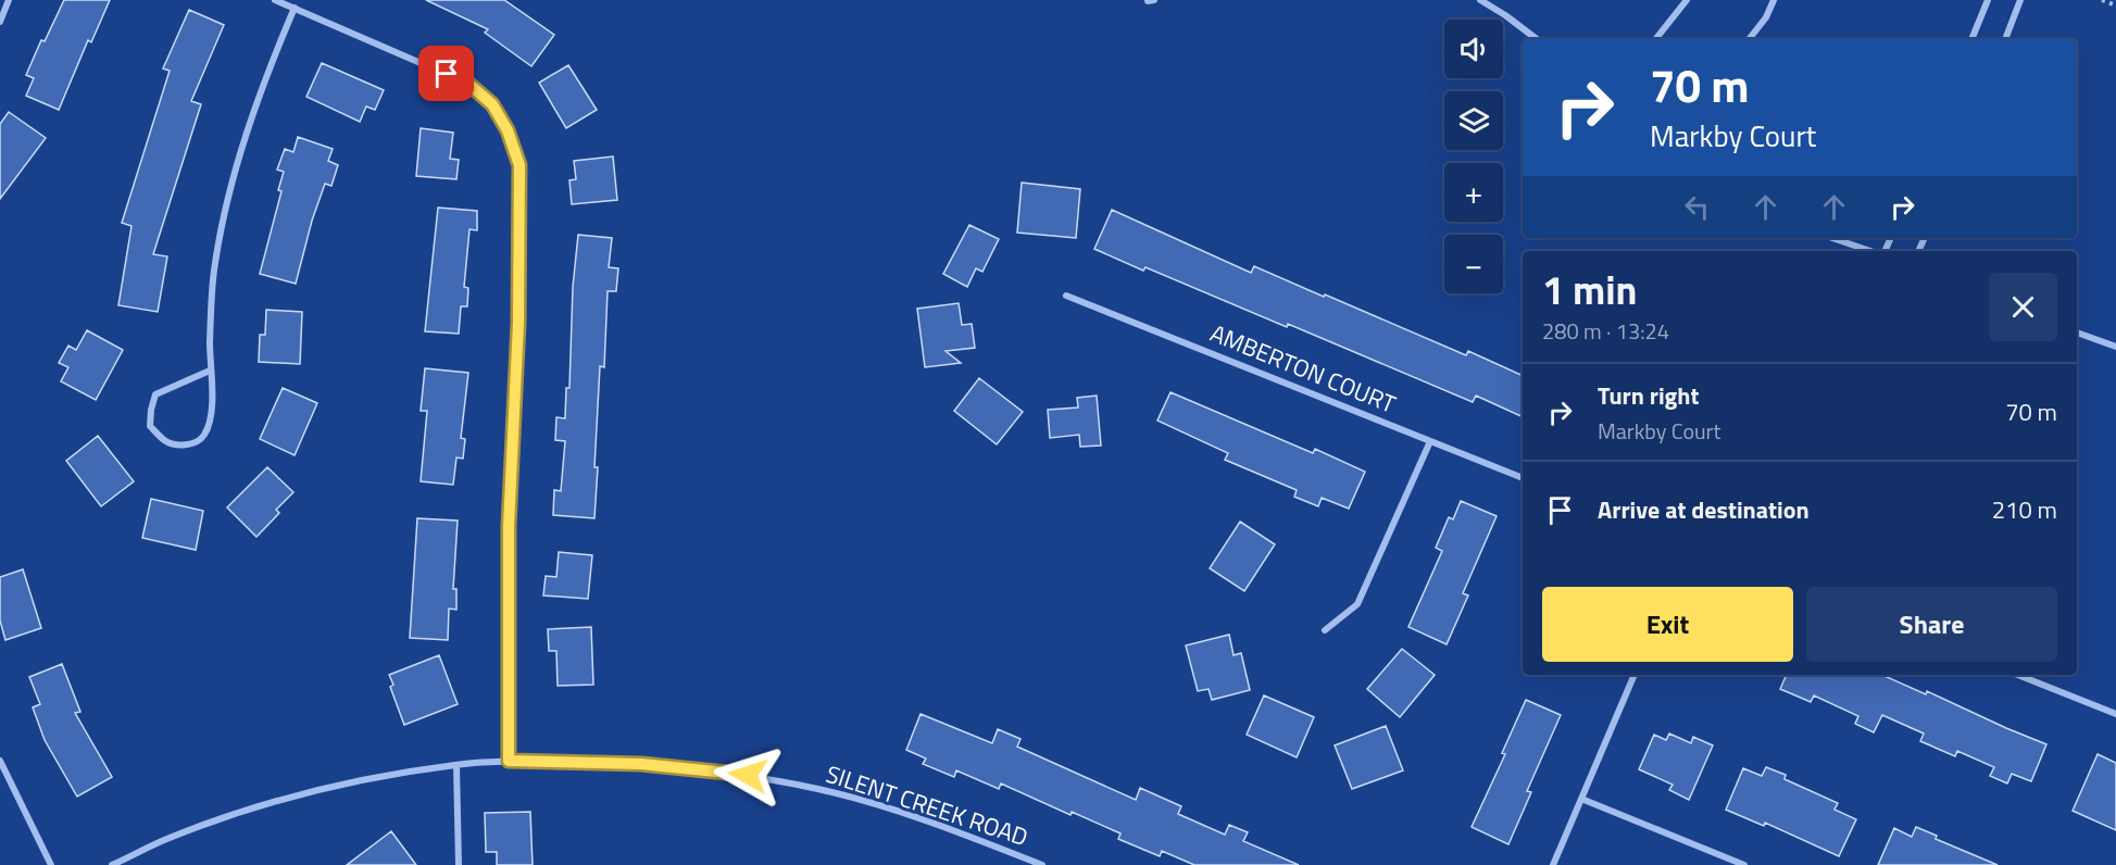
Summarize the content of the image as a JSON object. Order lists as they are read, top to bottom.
{
  "streets": {
    "street": ["AMBERTON COURT", "SILENT CREEK ROAD"]
  },
  "page": {
    "map_buttons": ["+", "−"],
    "turn": ["70 m", "Markby Court"],
    "heading": ["1 min", "280 m · 13:24"],
    "list": [
      {
        "name": "Turn right",
        "note": "Markby Court",
        "value": "70 m"
      },
      {
        "name": "Arrive at destination",
        "value": "210 m"
      }
    ],
    "buttons": ["Exit", "Share"]
  }
}
